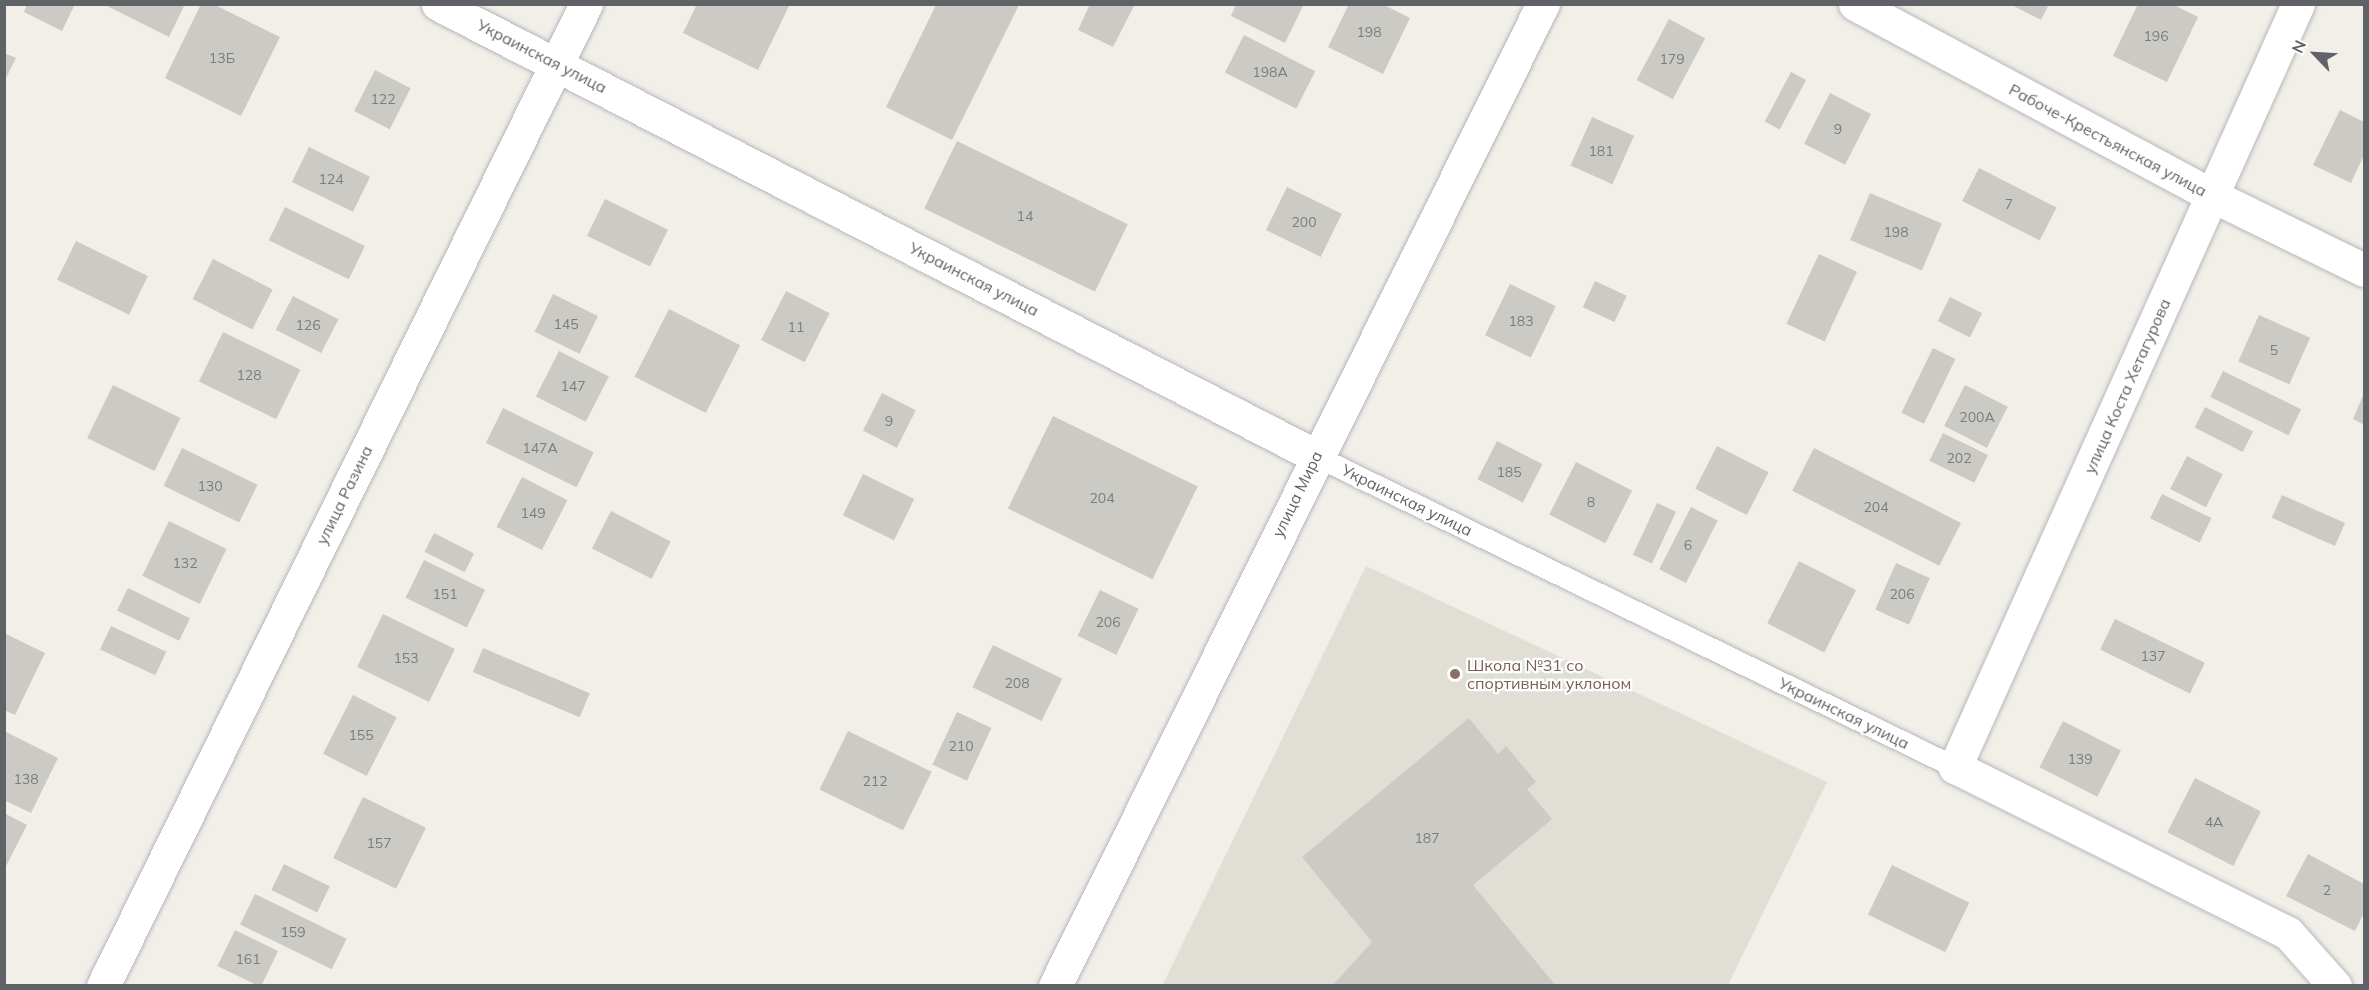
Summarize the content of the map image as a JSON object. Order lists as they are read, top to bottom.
{
  "streets": {
    "street": [
      "Украинская улица",
      "Рабоче-Крестьянская улица",
      "улица Коста Хетагурова",
      "улица Мира",
      "улица Разина"
    ]
  },
  "crossings": [
    ["Украинская улица", "улица Коста Хетагурова"],
    ["Украинская улица", "улица Мира"],
    ["Украинская улица", "улица Разина"],
    ["Рабоче-Крестьянская улица", "улица Коста Хетагурова"]
  ],
  "places": ["Школа №31 со спортивным уклоном"],
  "house_numbers": [
    "198",
    "196",
    "13Б",
    "179",
    "198А",
    "122",
    "9",
    "181",
    "124",
    "7",
    "14",
    "200",
    "198",
    "183",
    "145",
    "126",
    "11",
    "5",
    "128",
    "147",
    "200А",
    "9",
    "147А",
    "202",
    "185",
    "130",
    "204",
    "8",
    "204",
    "149",
    "6",
    "132",
    "151",
    "206",
    "206",
    "137",
    "153",
    "208",
    "155",
    "210",
    "139",
    "138",
    "212",
    "4А",
    "187",
    "157",
    "2",
    "159",
    "161"
  ],
  "north": "top left"
}
